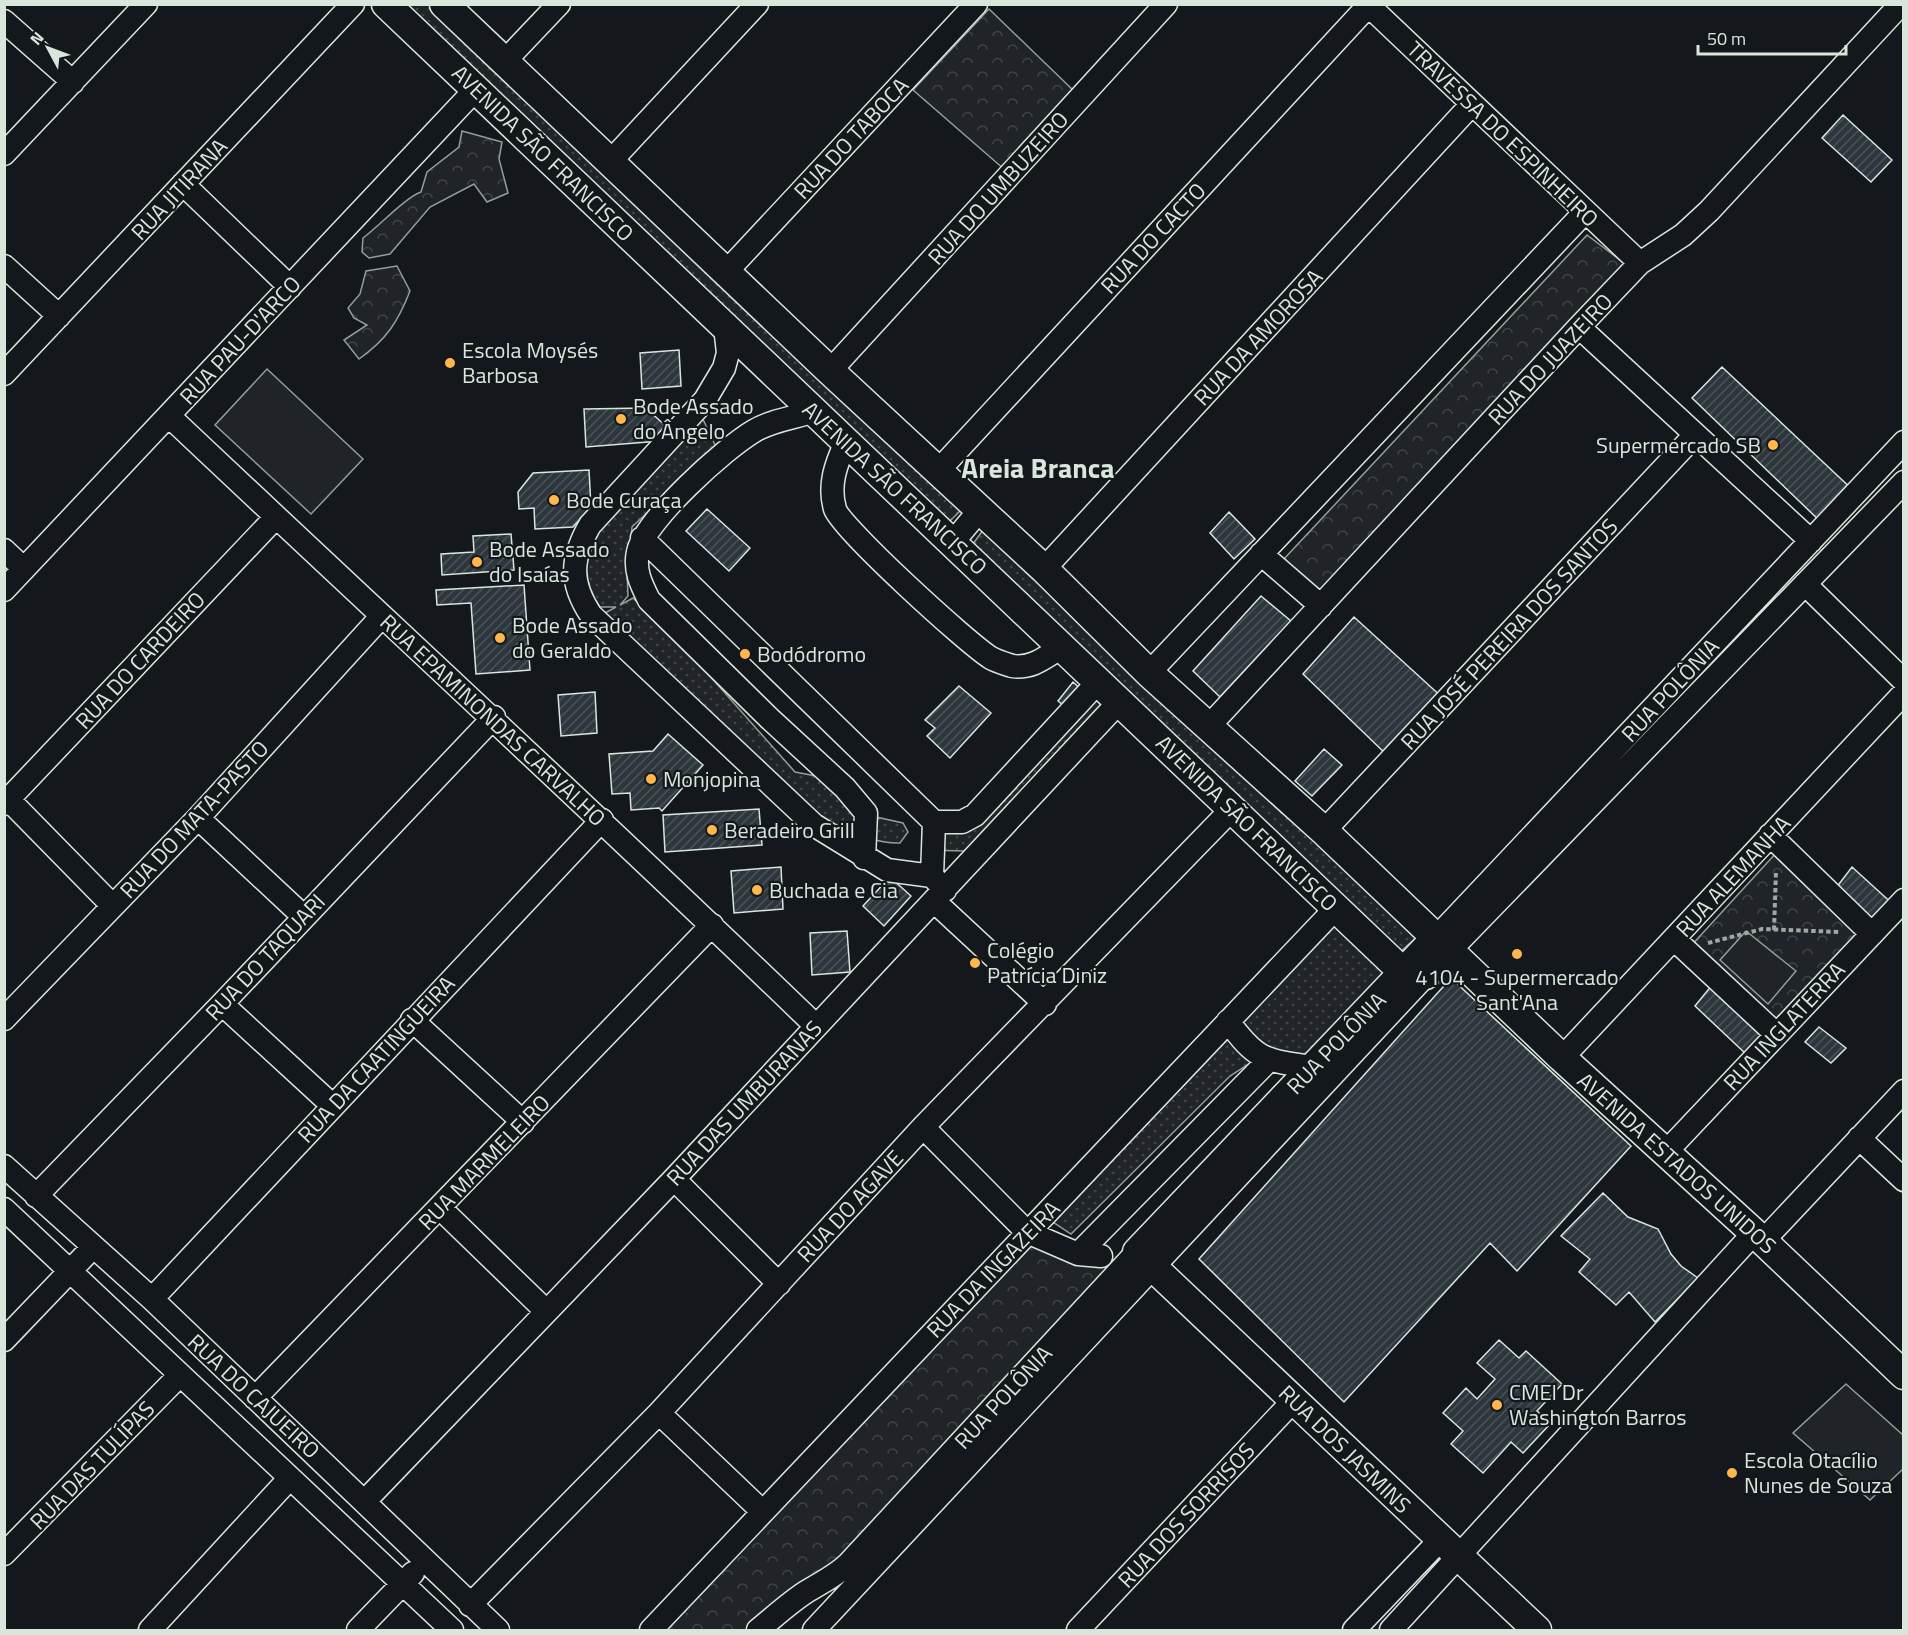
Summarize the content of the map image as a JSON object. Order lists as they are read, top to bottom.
{
  "streets": {
    "main road": [
      "AVENIDA SÃO FRANCISCO",
      "RUA POLÔNIA",
      "AVENIDA ESTADOS UNIDOS",
      "RUA DOS JASMINS"
    ],
    "street": [
      "TRAVESSA DO ESPINHEIRO",
      "RUA DO TABOCA",
      "RUA DO UMBUZEIRO",
      "RUA JITIRANA",
      "RUA DO CACTO",
      "RUA DA AMOROSA",
      "RUA PAU-D'ARCO",
      "RUA DO JUAZEIRO",
      "RUA JOSÉ PEREIRA DOS SANTOS",
      "RUA DO CARDEIRO",
      "RUA EPAMINONDAS CARVALHO",
      "RUA DO MATA-PASTO",
      "RUA ALEMANHA",
      "RUA DO TAQUARI",
      "RUA INGLATERRA",
      "RUA DA CAATINGUEIRA",
      "RUA DAS UMBURANAS",
      "RUA MARMELEIRO",
      "RUA DO AGAVE",
      "RUA DA INGAZEIRA",
      "RUA DO CAJUEIRO",
      "RUA DAS TULÍPAS",
      "RUA DOS SORRISOS"
    ]
  },
  "crossings": [
    ["TRAVESSA DO ESPINHEIRO", "RUA DO CACTO"],
    ["TRAVESSA DO ESPINHEIRO", "RUA DA AMOROSA"],
    ["TRAVESSA DO ESPINHEIRO", "RUA DO JUAZEIRO"],
    ["RUA DO TABOCA", "AVENIDA SÃO FRANCISCO"],
    ["AVENIDA SÃO FRANCISCO", "RUA DO UMBUZEIRO"],
    ["AVENIDA SÃO FRANCISCO", "RUA DO CACTO"],
    ["AVENIDA SÃO FRANCISCO", "RUA DA AMOROSA"],
    ["AVENIDA SÃO FRANCISCO", "RUA PAU-D'ARCO"],
    ["AVENIDA SÃO FRANCISCO", "RUA DO JUAZEIRO"],
    ["AVENIDA SÃO FRANCISCO", "RUA JOSÉ PEREIRA DOS SANTOS"],
    ["AVENIDA SÃO FRANCISCO", "RUA POLÔNIA"],
    ["AVENIDA SÃO FRANCISCO", "RUA DAS UMBURANAS"],
    ["AVENIDA SÃO FRANCISCO", "AVENIDA ESTADOS UNIDOS"],
    ["AVENIDA SÃO FRANCISCO", "RUA DO AGAVE"],
    ["AVENIDA SÃO FRANCISCO", "RUA DA INGAZEIRA"],
    ["RUA PAU-D'ARCO", "RUA EPAMINONDAS CARVALHO"],
    ["RUA DO CARDEIRO", "RUA EPAMINONDAS CARVALHO"],
    ["RUA POLÔNIA", "AVENIDA ESTADOS UNIDOS"],
    ["RUA POLÔNIA", "RUA DOS JASMINS"],
    ["RUA EPAMINONDAS CARVALHO", "RUA DO MATA-PASTO"],
    ["RUA EPAMINONDAS CARVALHO", "RUA DO TAQUARI"],
    ["RUA EPAMINONDAS CARVALHO", "RUA DA CAATINGUEIRA"],
    ["RUA EPAMINONDAS CARVALHO", "RUA DAS UMBURANAS"],
    ["RUA EPAMINONDAS CARVALHO", "RUA MARMELEIRO"],
    ["RUA ALEMANHA", "AVENIDA ESTADOS UNIDOS"],
    ["RUA DO TAQUARI", "RUA DO CAJUEIRO"],
    ["RUA INGLATERRA", "AVENIDA ESTADOS UNIDOS"],
    ["RUA DA CAATINGUEIRA", "RUA DO CAJUEIRO"],
    ["RUA DAS UMBURANAS", "RUA DO CAJUEIRO"],
    ["RUA MARMELEIRO", "RUA DO CAJUEIRO"],
    ["RUA DO AGAVE", "RUA DO CAJUEIRO"],
    ["RUA DO CAJUEIRO", "RUA DAS TULÍPAS"],
    ["RUA DOS JASMINS", "RUA DOS SORRISOS"]
  ],
  "districts": ["Areia Branca"],
  "places": [
    "Escola Moysés Barbosa",
    "Bode Assado do Ângelo",
    "Supermercado SB",
    "Bode Curaça",
    "Bode Assado do Isaías",
    "Bode Assado do Geraldo",
    "Bodódromo",
    "Monjopina",
    "Beradeiro Grill",
    "Buchada e Cia",
    "4104 - Supermercado Sant'Ana",
    "Colégio Patrícia Diniz",
    "CMEI Dr Washington Barros",
    "Escola Otacílio Nunes de Souza"
  ],
  "scale_bar": "50 m",
  "north": "top left"
}
